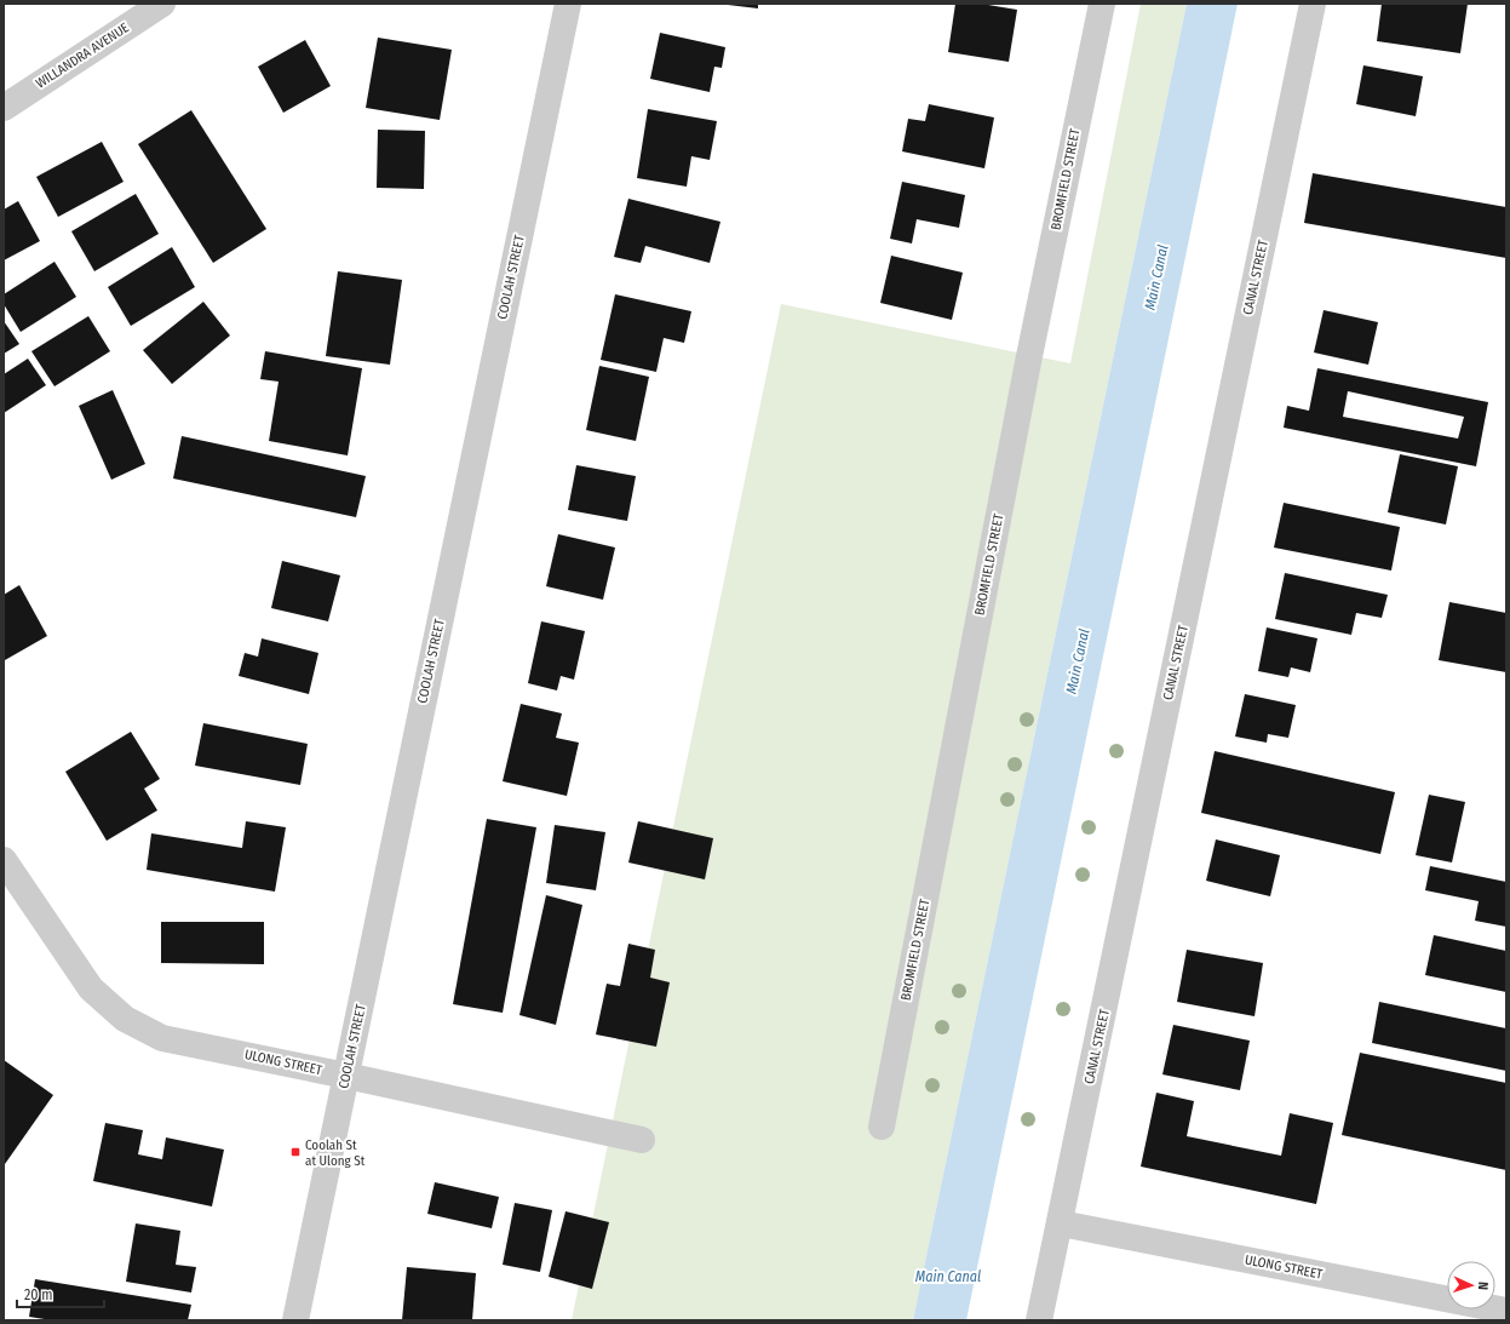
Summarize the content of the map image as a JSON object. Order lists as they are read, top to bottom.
{
  "streets": {
    "street": [
      "WILLANDRA AVENUE",
      "BROMFIELD STREET",
      "COOLAH STREET",
      "CANAL STREET",
      "ULONG STREET"
    ]
  },
  "crossings": [
    ["COOLAH STREET", "ULONG STREET"],
    ["CANAL STREET", "ULONG STREET"]
  ],
  "water": ["Main Canal"],
  "places": {
    "transit": ["Coolah St at Ulong St"]
  },
  "scale_bar": "20 m",
  "north": "right"
}
